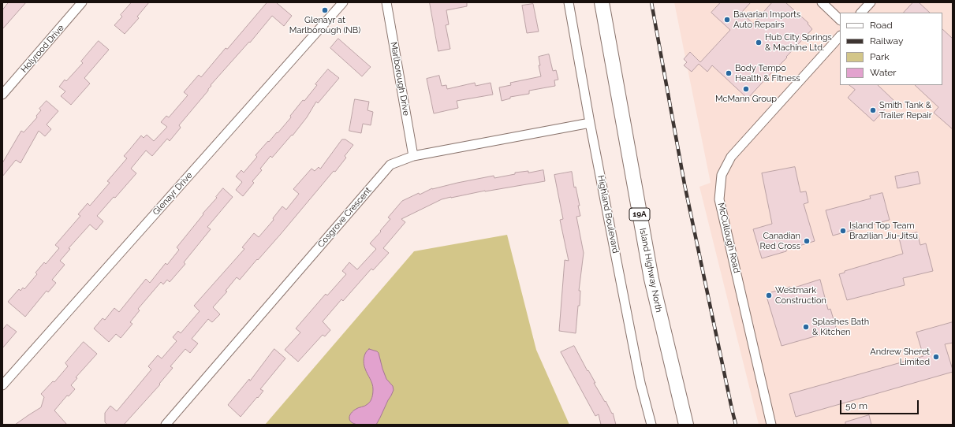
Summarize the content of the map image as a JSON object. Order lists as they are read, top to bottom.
{
  "streets": {
    "main road": ["19A", "Island Highway North"],
    "street": [
      "Holyrood Drive",
      "Marlborough Drive",
      "Glenayr Drive",
      "Highland Boulevard",
      "Cosgrove Crescent",
      "McCullough Road"
    ]
  },
  "crossings": [
    ["Marlborough Drive", "Cosgrove Crescent"],
    ["Highland Boulevard", "Cosgrove Crescent"]
  ],
  "places": [
    "Glenayr at Marlborough (NB)",
    "Bavarian Imports Auto Repairs",
    "Hub City Springs & Machine Ltd.",
    "Body Tempo Health & Fitness",
    "McMann Group",
    "Smith Tank & Trailer Repair",
    "Island Top Team Brazilian Jiu-Jitsu",
    "Canadian Red Cross",
    "Westmark Construction",
    "Splashes Bath & Kitchen",
    "Andrew Sheret Limited"
  ],
  "legend": [
    "Road",
    "Railway",
    "Park",
    "Water"
  ],
  "scale_bar": "50 m"
}
